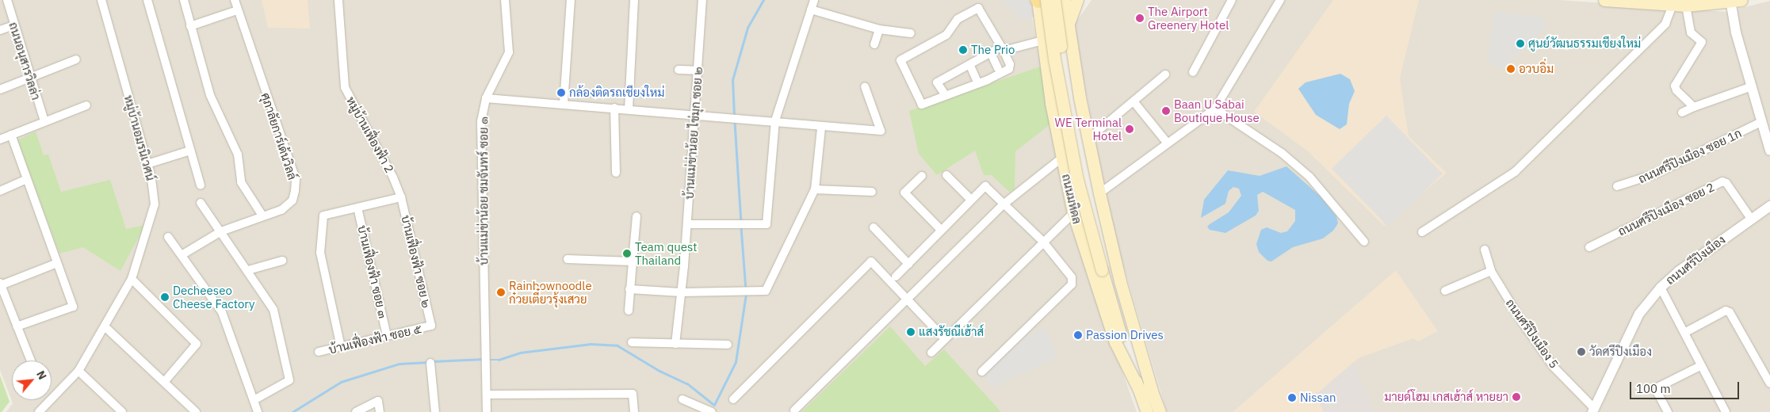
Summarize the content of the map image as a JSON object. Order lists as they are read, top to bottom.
{
  "streets": {
    "main road": ["ถนนมหิดล"],
    "street": [
      "ถนนอนุสารวิลล่า",
      "บ้านแม่ข่าน้อย ไข่มุก ซอย ๒",
      "หมู่บ้านเฟื่องฟ้า 2",
      "ศุภาลัยการ์เด้นวิลล์",
      "หมู่บ้านอมรนิเวศน์",
      "ถนนศรีปิงเมือง ซอย 1ก",
      "บ้านแม่ข่าน้อย ชมจันทร์ ซอย ๑",
      "ถนนศรีปิงเมือง ซอย 2",
      "ถนนศรีปิงเมือง",
      "บ้านเฟื่องฟ้า ซอย ๒",
      "บ้านเฟื่องฟ้า ซอย ๓",
      "ถนนศรีปิงเมือง 5",
      "บ้านเฟื่องฟ้า ซอย ๕"
    ]
  },
  "crossings": [
    ["หมู่บ้านเฟื่องฟ้า 2", "บ้านเฟื่องฟ้า ซอย ๒"],
    ["ถนนศรีปิงเมือง ซอย 2", "ถนนศรีปิงเมือง"],
    ["ถนนศรีปิงเมือง", "ถนนศรีปิงเมือง 5"],
    ["บ้านเฟื่องฟ้า ซอย ๒", "บ้านเฟื่องฟ้า ซอย ๕"],
    ["บ้านเฟื่องฟ้า ซอย ๓", "บ้านเฟื่องฟ้า ซอย ๕"]
  ],
  "places": [
    "The Airport Greenery Hotel",
    "ศูนย์วัฒนธรรมเชียงใหม่",
    "The Prio",
    "อวบอิ่ม",
    "กล้องติดรถเชียงใหม่",
    "Baan U Sabai Boutique House",
    "WE Terminal Hotel",
    "Team quest Thailand",
    "Rainbownoodle ก๋วยเตี๋ยวรุ้งเสวย",
    "Decheeseo Cheese Factory",
    "แสงรัชณีเฮ้าส์",
    "Passion Drives",
    "วัดศรีปิงเมือง",
    "มายด์โฮม เกสเฮ้าส์ หายยา",
    "Nissan"
  ],
  "scale_bar": "100 m",
  "north": "top right"
}
